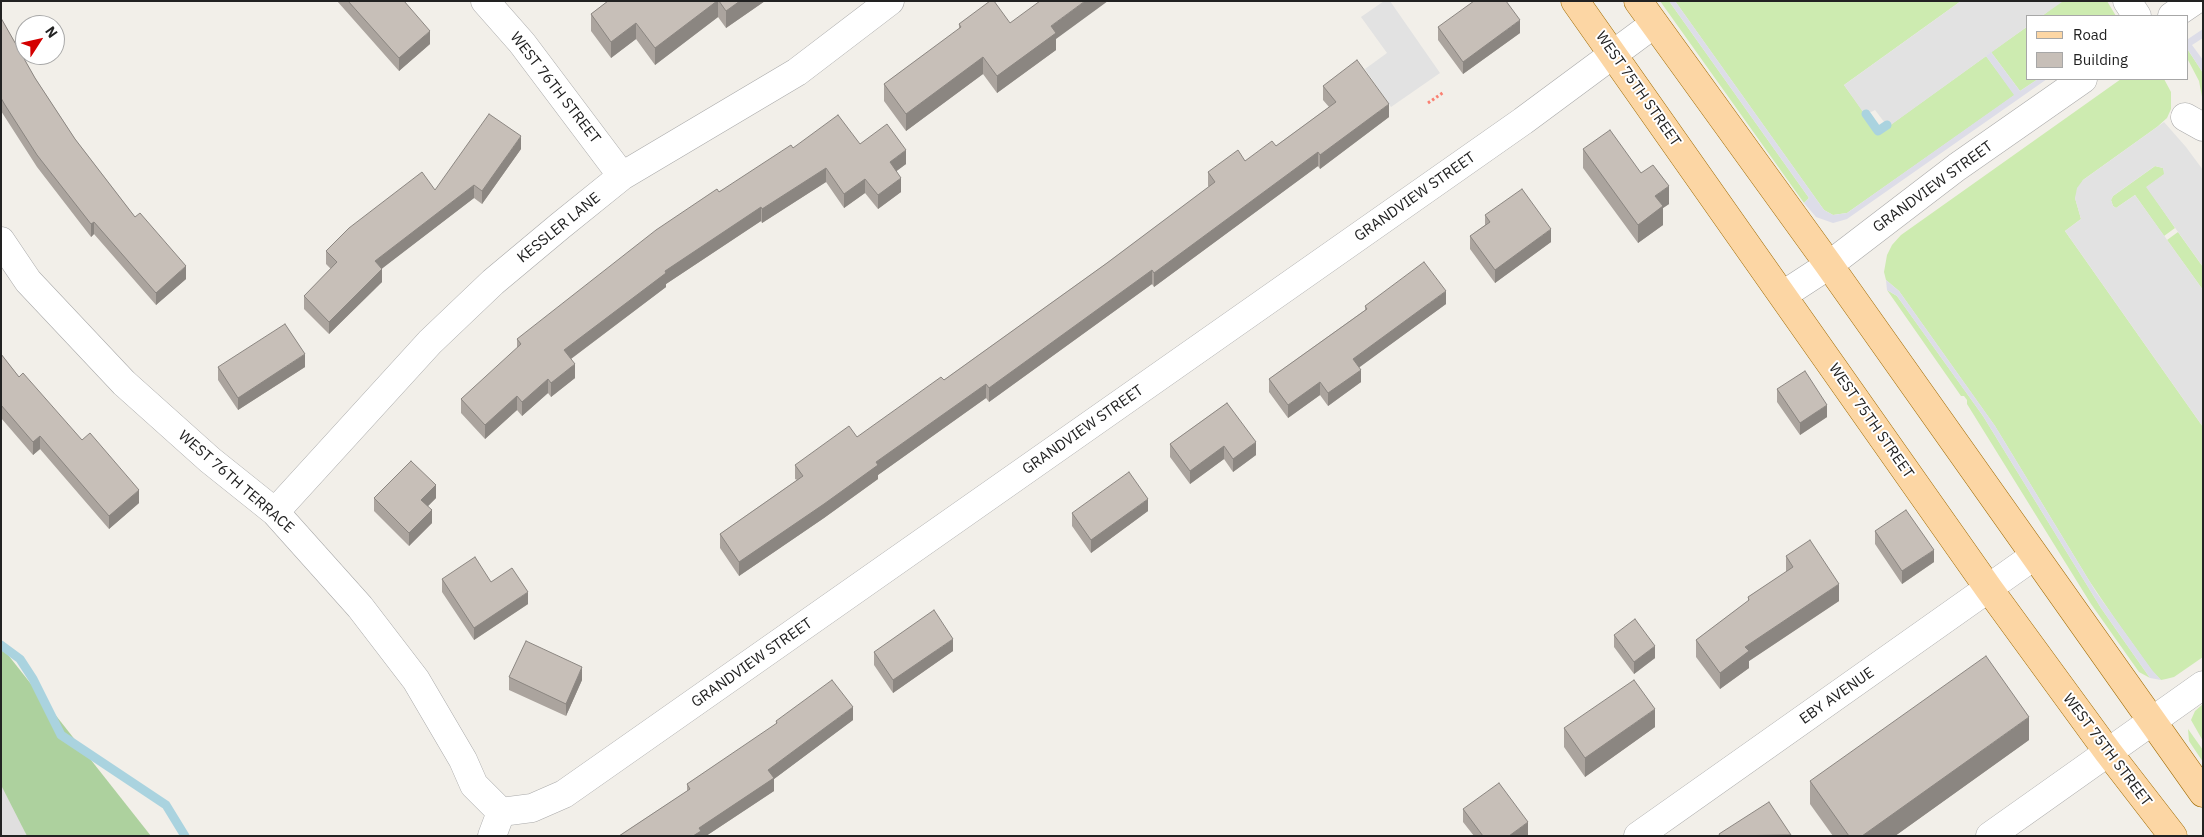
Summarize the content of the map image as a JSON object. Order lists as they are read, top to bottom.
{
  "streets": {
    "main road": ["WEST 75TH STREET"],
    "street": [
      "WEST 76TH STREET",
      "GRANDVIEW STREET",
      "KESSLER LANE",
      "WEST 76TH TERRACE",
      "EBY AVENUE"
    ]
  },
  "crossings": [
    ["WEST 76TH STREET", "KESSLER LANE"],
    ["WEST 75TH STREET", "GRANDVIEW STREET"],
    ["WEST 75TH STREET", "EBY AVENUE"],
    ["GRANDVIEW STREET", "WEST 76TH TERRACE"],
    ["KESSLER LANE", "WEST 76TH TERRACE"]
  ],
  "legend": ["Road", "Building"],
  "north": "top right"
}
